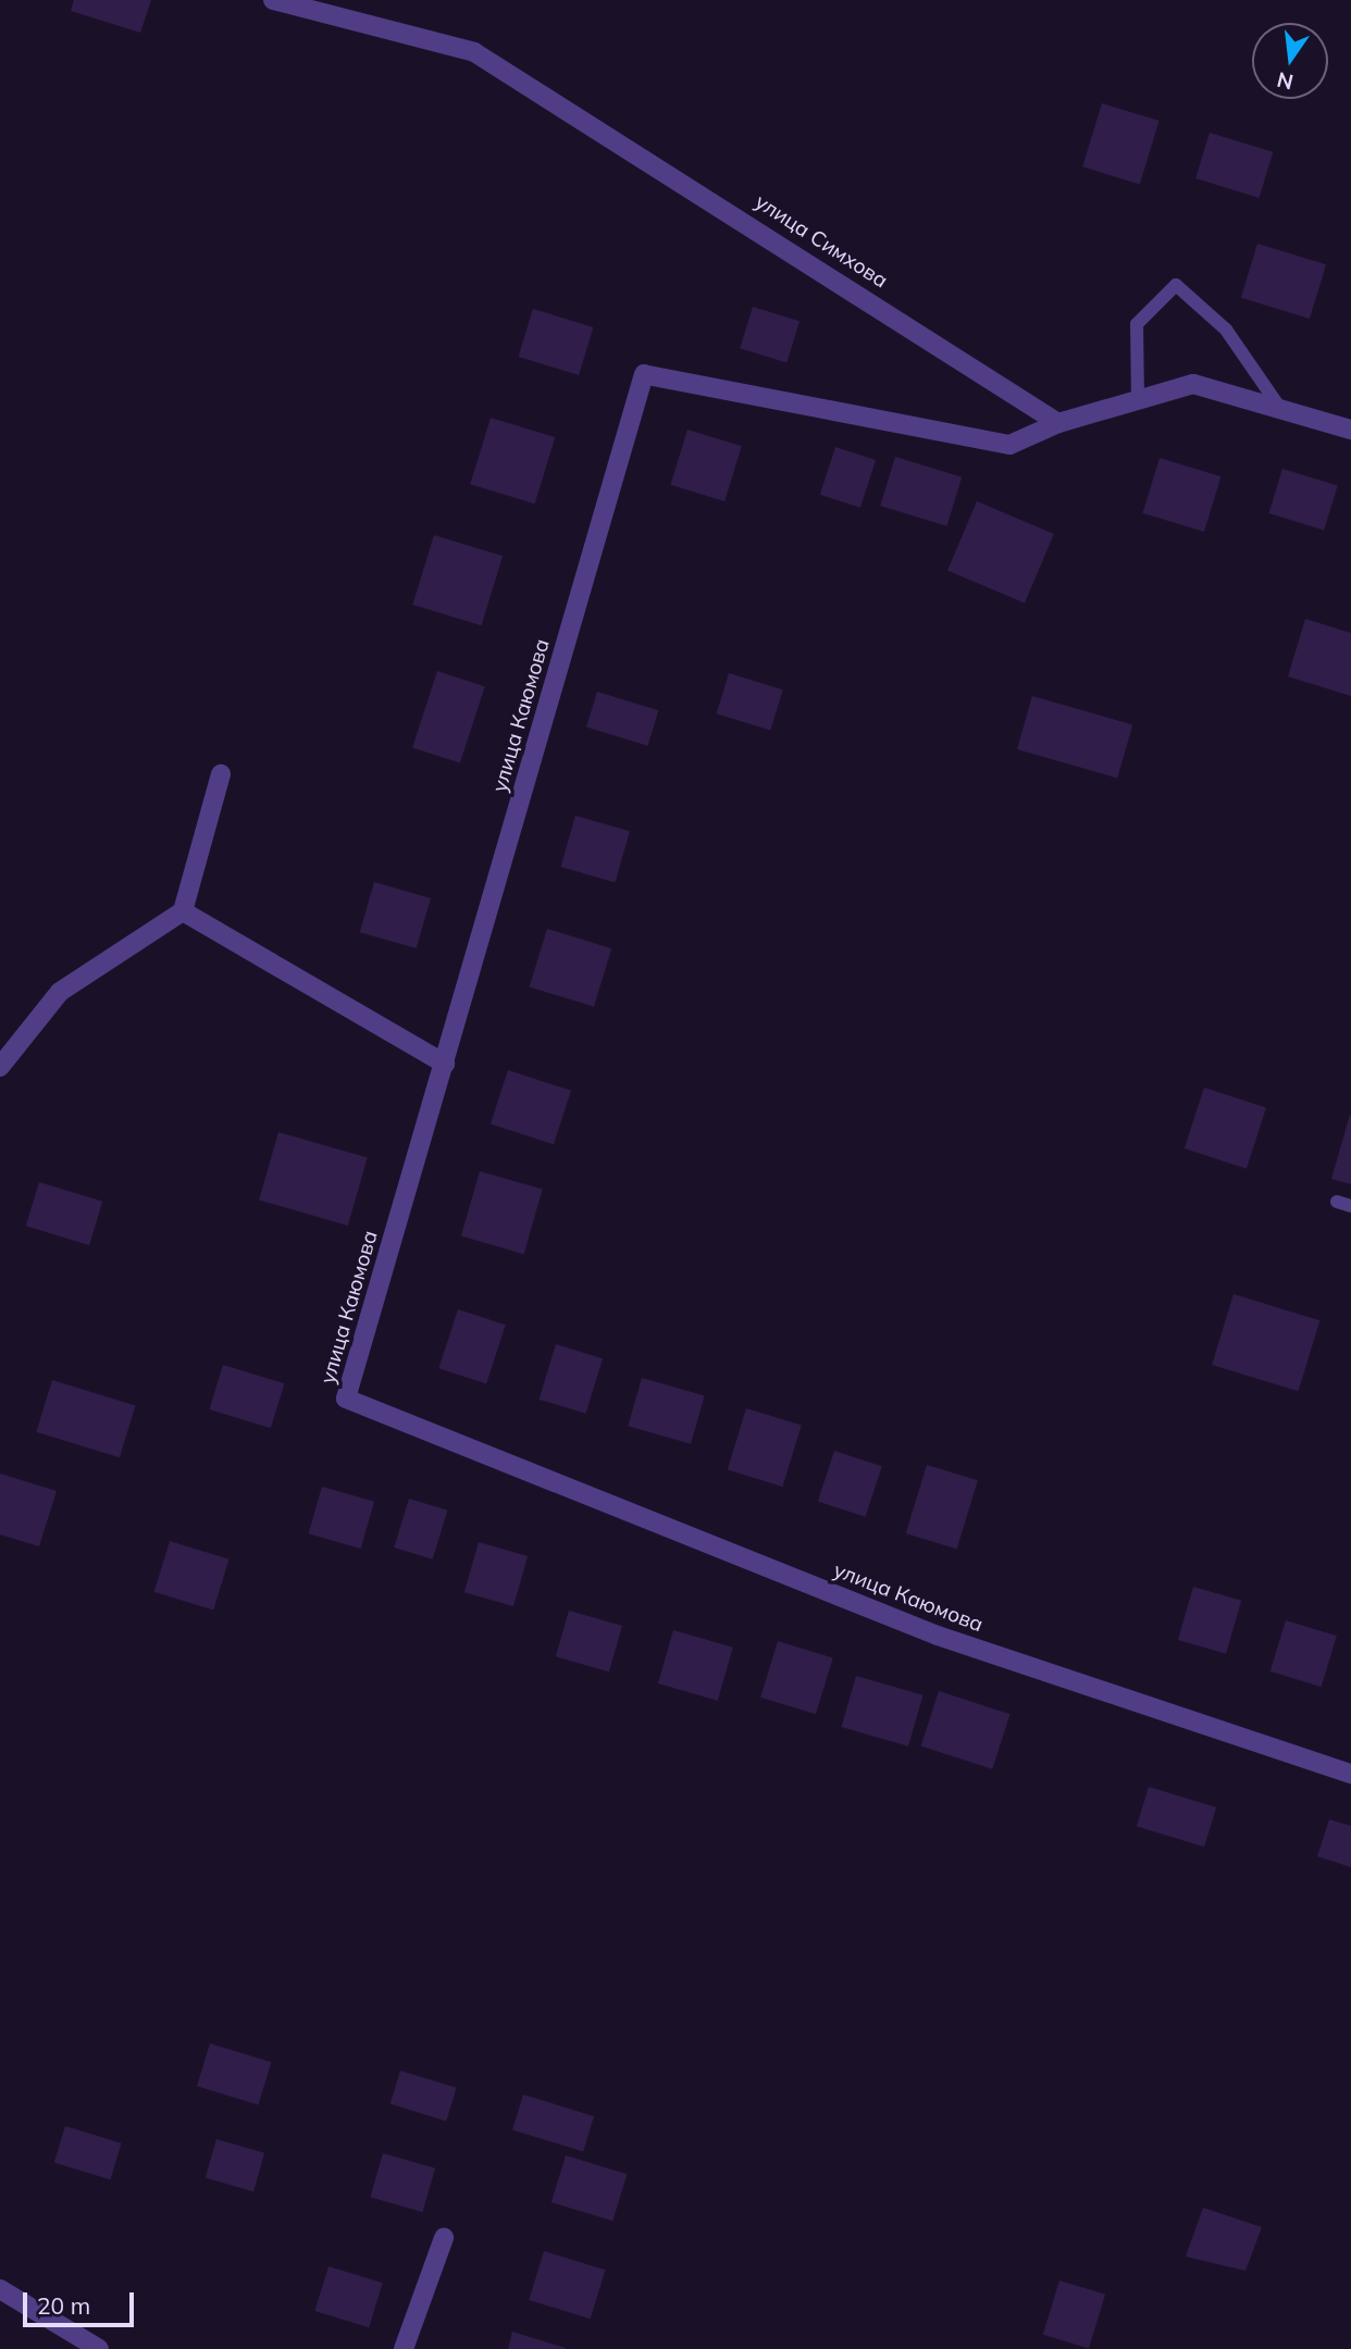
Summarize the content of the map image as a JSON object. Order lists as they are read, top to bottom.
{
  "streets": {
    "street": ["улица Симхова", "улица Каюмова"]
  },
  "crossings": [
    ["улица Симхова", "улица Каюмова"]
  ],
  "scale_bar": "20 m",
  "north": "bottom"
}
